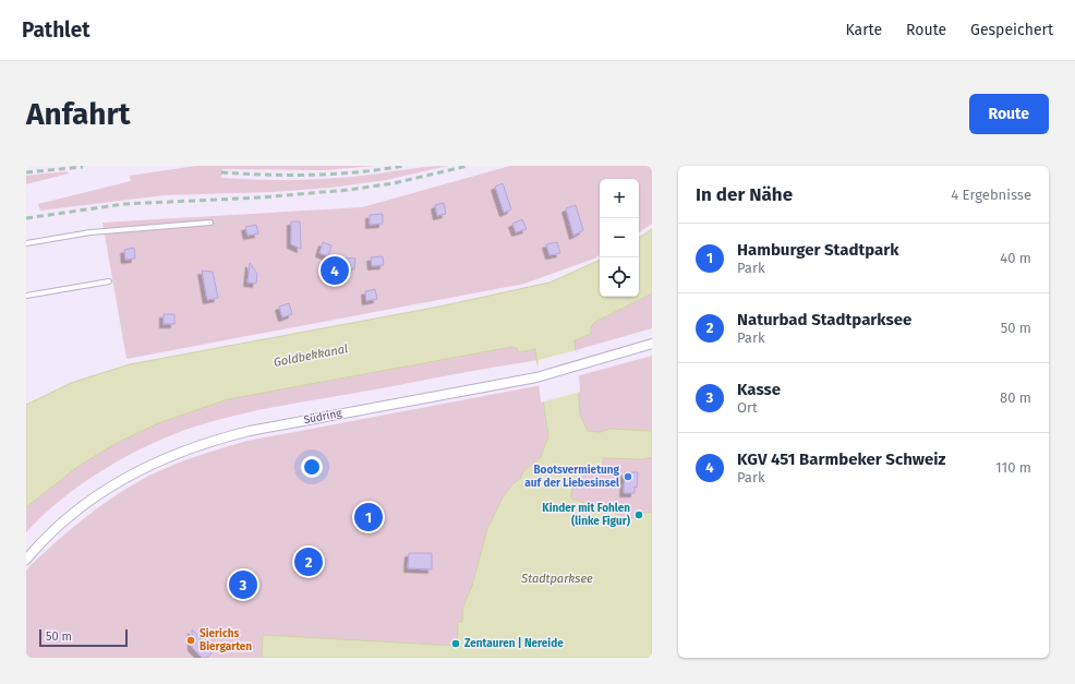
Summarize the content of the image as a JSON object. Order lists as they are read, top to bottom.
{
  "streets": {
    "street": ["Südring"]
  },
  "water": ["Goldbekkanal", "Stadtparksee"],
  "places": [
    "Bootsvermietung auf der Liebesinsel",
    "Kinder mit Fohlen (linke Figur)",
    "Sierichs Biergarten",
    "Zentauren | Nereide"
  ],
  "scale_bar": "50 m",
  "page": {
    "header": "Pathlet",
    "nav": ["Karte", "Route", "Gespeichert"],
    "buttons": "Route",
    "title": "Anfahrt",
    "heading": ["In der Nähe", "4 Ergebnisse"],
    "map_buttons": ["+", "−"],
    "list": [
      {
        "mark": "1",
        "name": "Hamburger Stadtpark",
        "note": "Park",
        "value": "40 m"
      },
      {
        "mark": "2",
        "name": "Naturbad Stadtparksee",
        "note": "Park",
        "value": "50 m"
      },
      {
        "mark": "3",
        "name": "Kasse",
        "note": "Ort",
        "value": "80 m"
      },
      {
        "mark": "4",
        "name": "KGV 451 Barmbeker Schweiz",
        "note": "Park",
        "value": "110 m"
      }
    ],
    "pins": [
      "4",
      "1",
      "2",
      "3"
    ],
    "scale": "50 m"
  }
}
